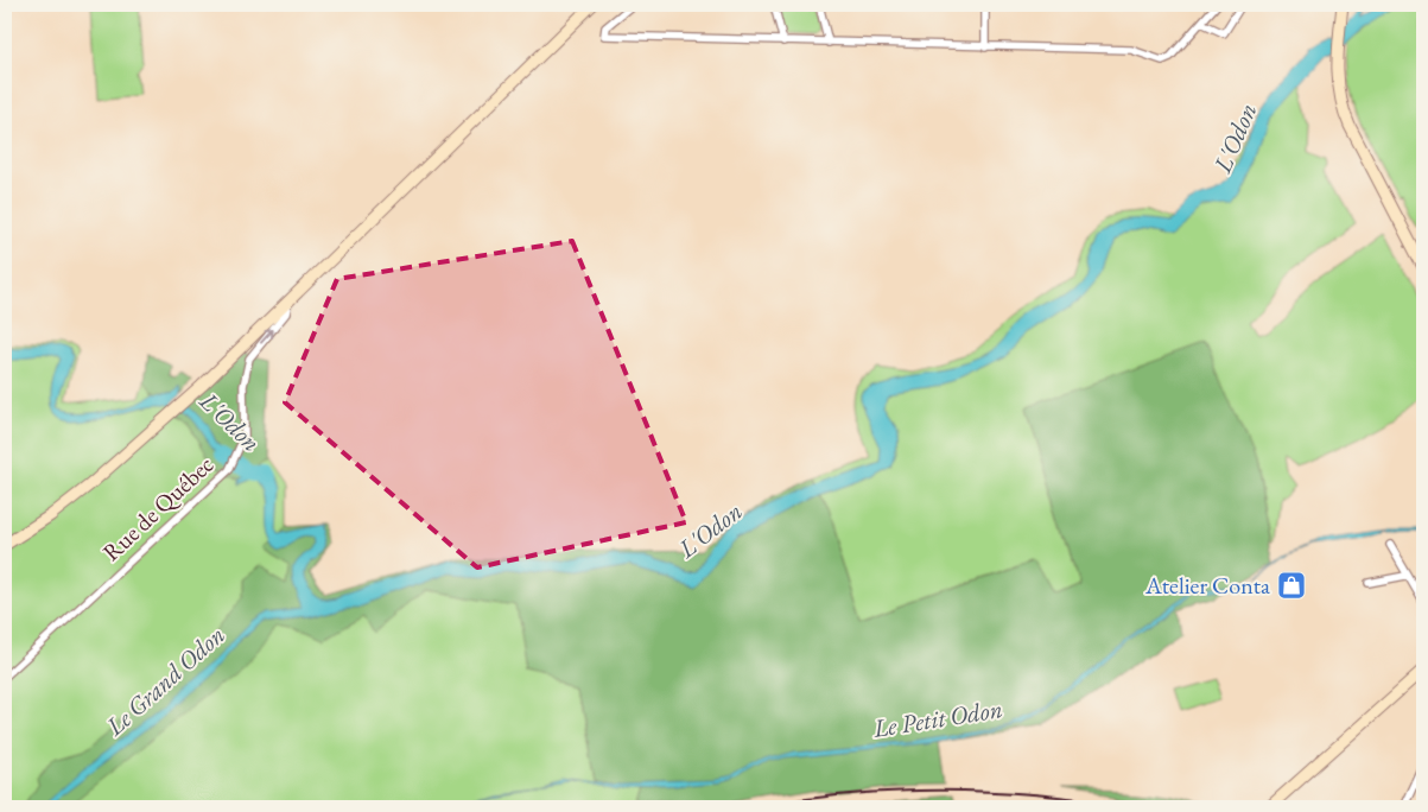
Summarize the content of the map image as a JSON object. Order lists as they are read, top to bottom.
{
  "streets": {
    "street": ["Rue de Québec"]
  },
  "one_way": ["Rue de Québec"],
  "water": ["L'Odon", "Le Grand Odon", "Le Petit Odon"],
  "places": {
    "shop": ["Atelier Conta"]
  }
}
